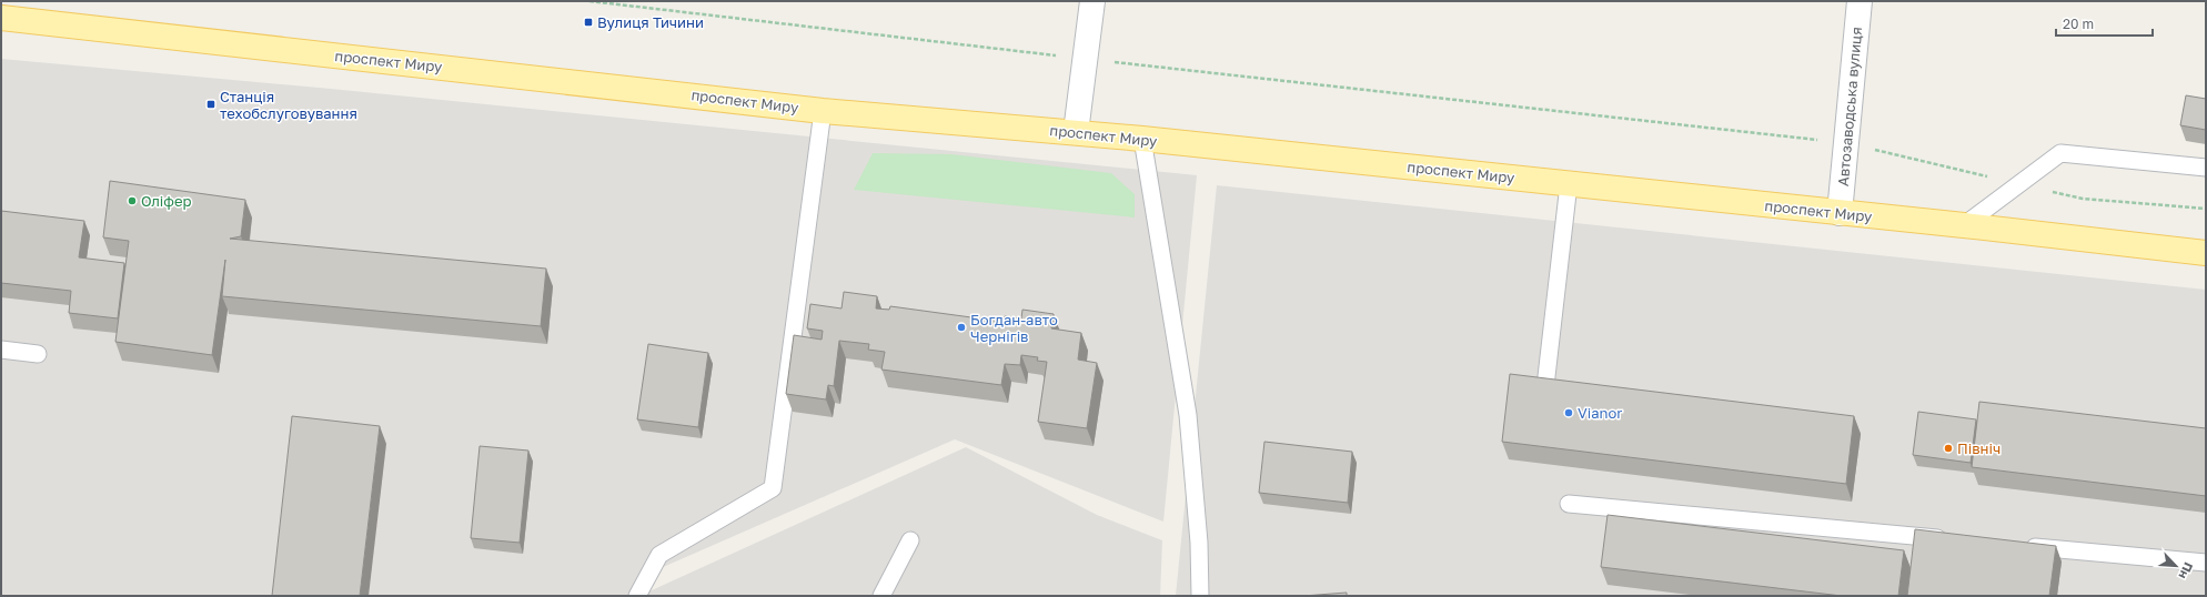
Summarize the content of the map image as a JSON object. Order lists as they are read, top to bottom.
{
  "streets": {
    "main road": ["проспект Миру"],
    "street": ["Автозаводська вулиця"]
  },
  "crossings": [
    ["проспект Миру", "Автозаводська вулиця"]
  ],
  "places": {
    "transit": ["Вулиця Тичини", "Станція техобслуговування"],
    "other": [
      "Оліфер",
      "Богдан-авто Чернігів",
      "Vianor",
      "Північ"
    ]
  },
  "scale_bar": "20 m",
  "north": "bottom right"
}
